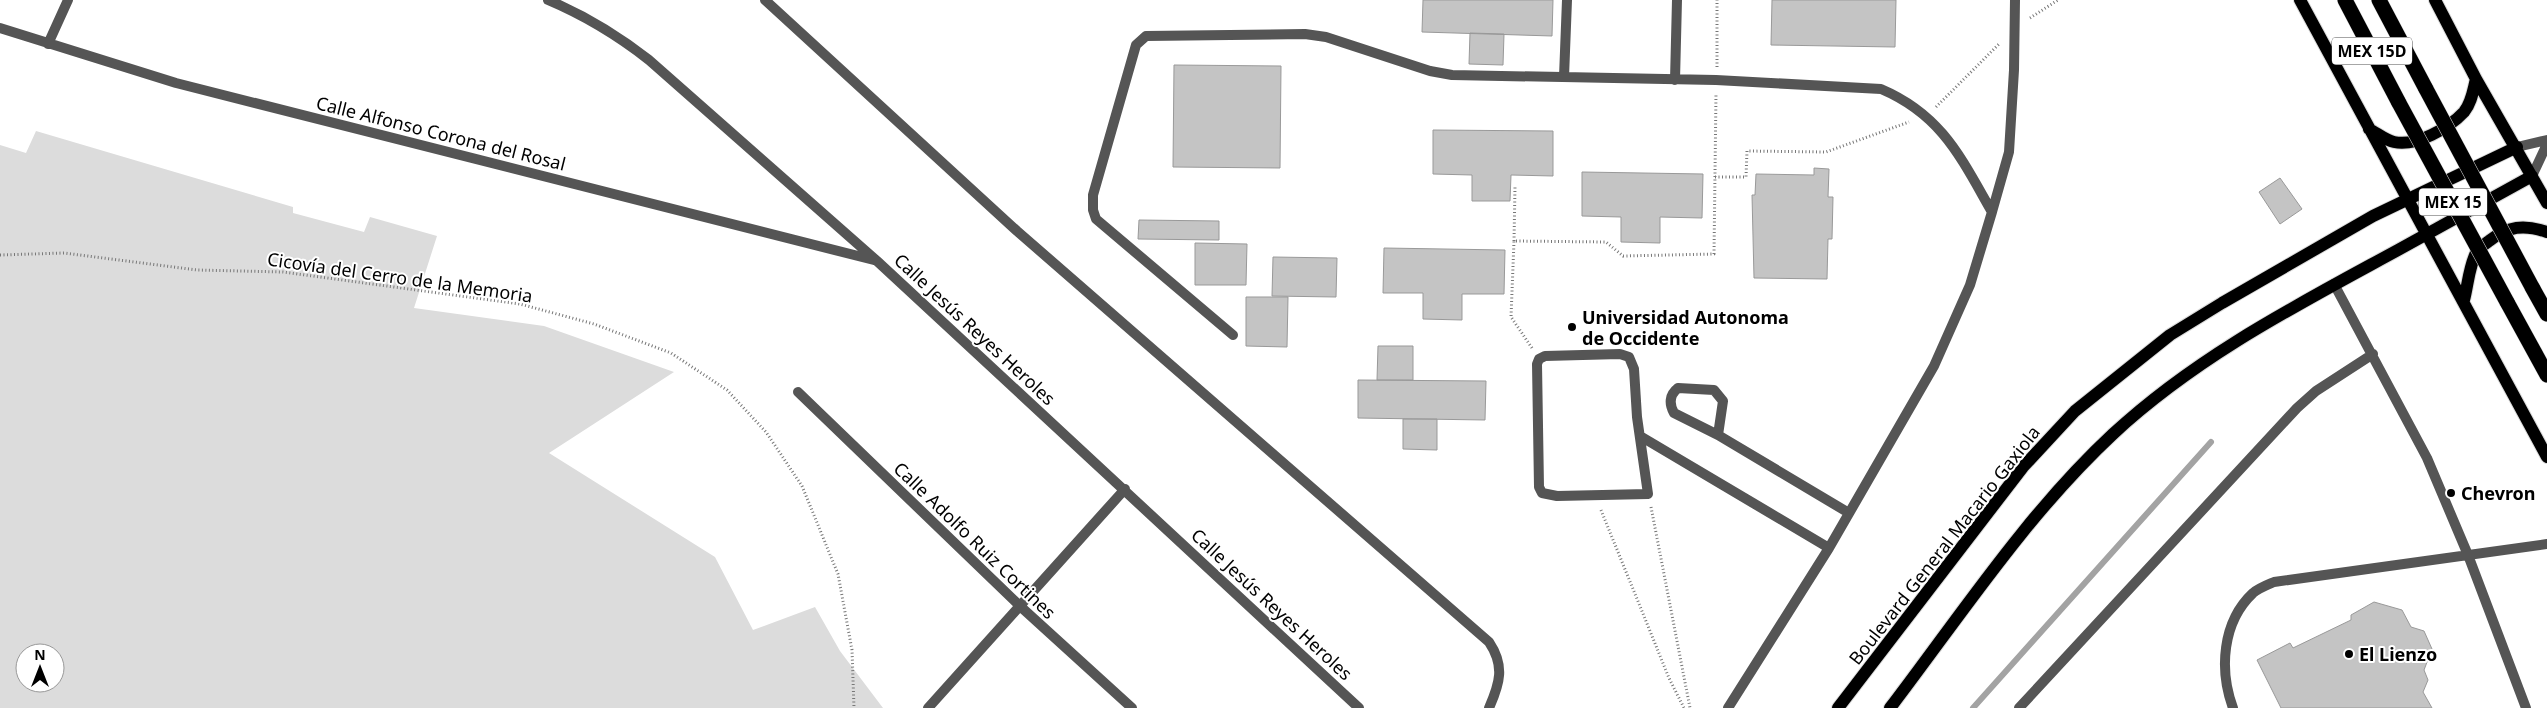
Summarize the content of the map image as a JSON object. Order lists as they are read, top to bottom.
{
  "streets": {
    "highway": ["MEX 15D", "MEX 15"],
    "main road": ["Boulevard General Macario Gaxiola"],
    "street": ["Calle Alfonso Corona del Rosal", "Calle Jesús Reyes Heroles", "Calle Adolfo Ruiz Cortines"],
    "path": ["Cicovía del Cerro de la Memoria"]
  },
  "crossings": [
    ["MEX 15D", "MEX 15"],
    ["Calle Alfonso Corona del Rosal", "Calle Jesús Reyes Heroles"]
  ],
  "places": ["Universidad Autonoma de Occidente", "Chevron", "El Lienzo"],
  "north": "top"
}
